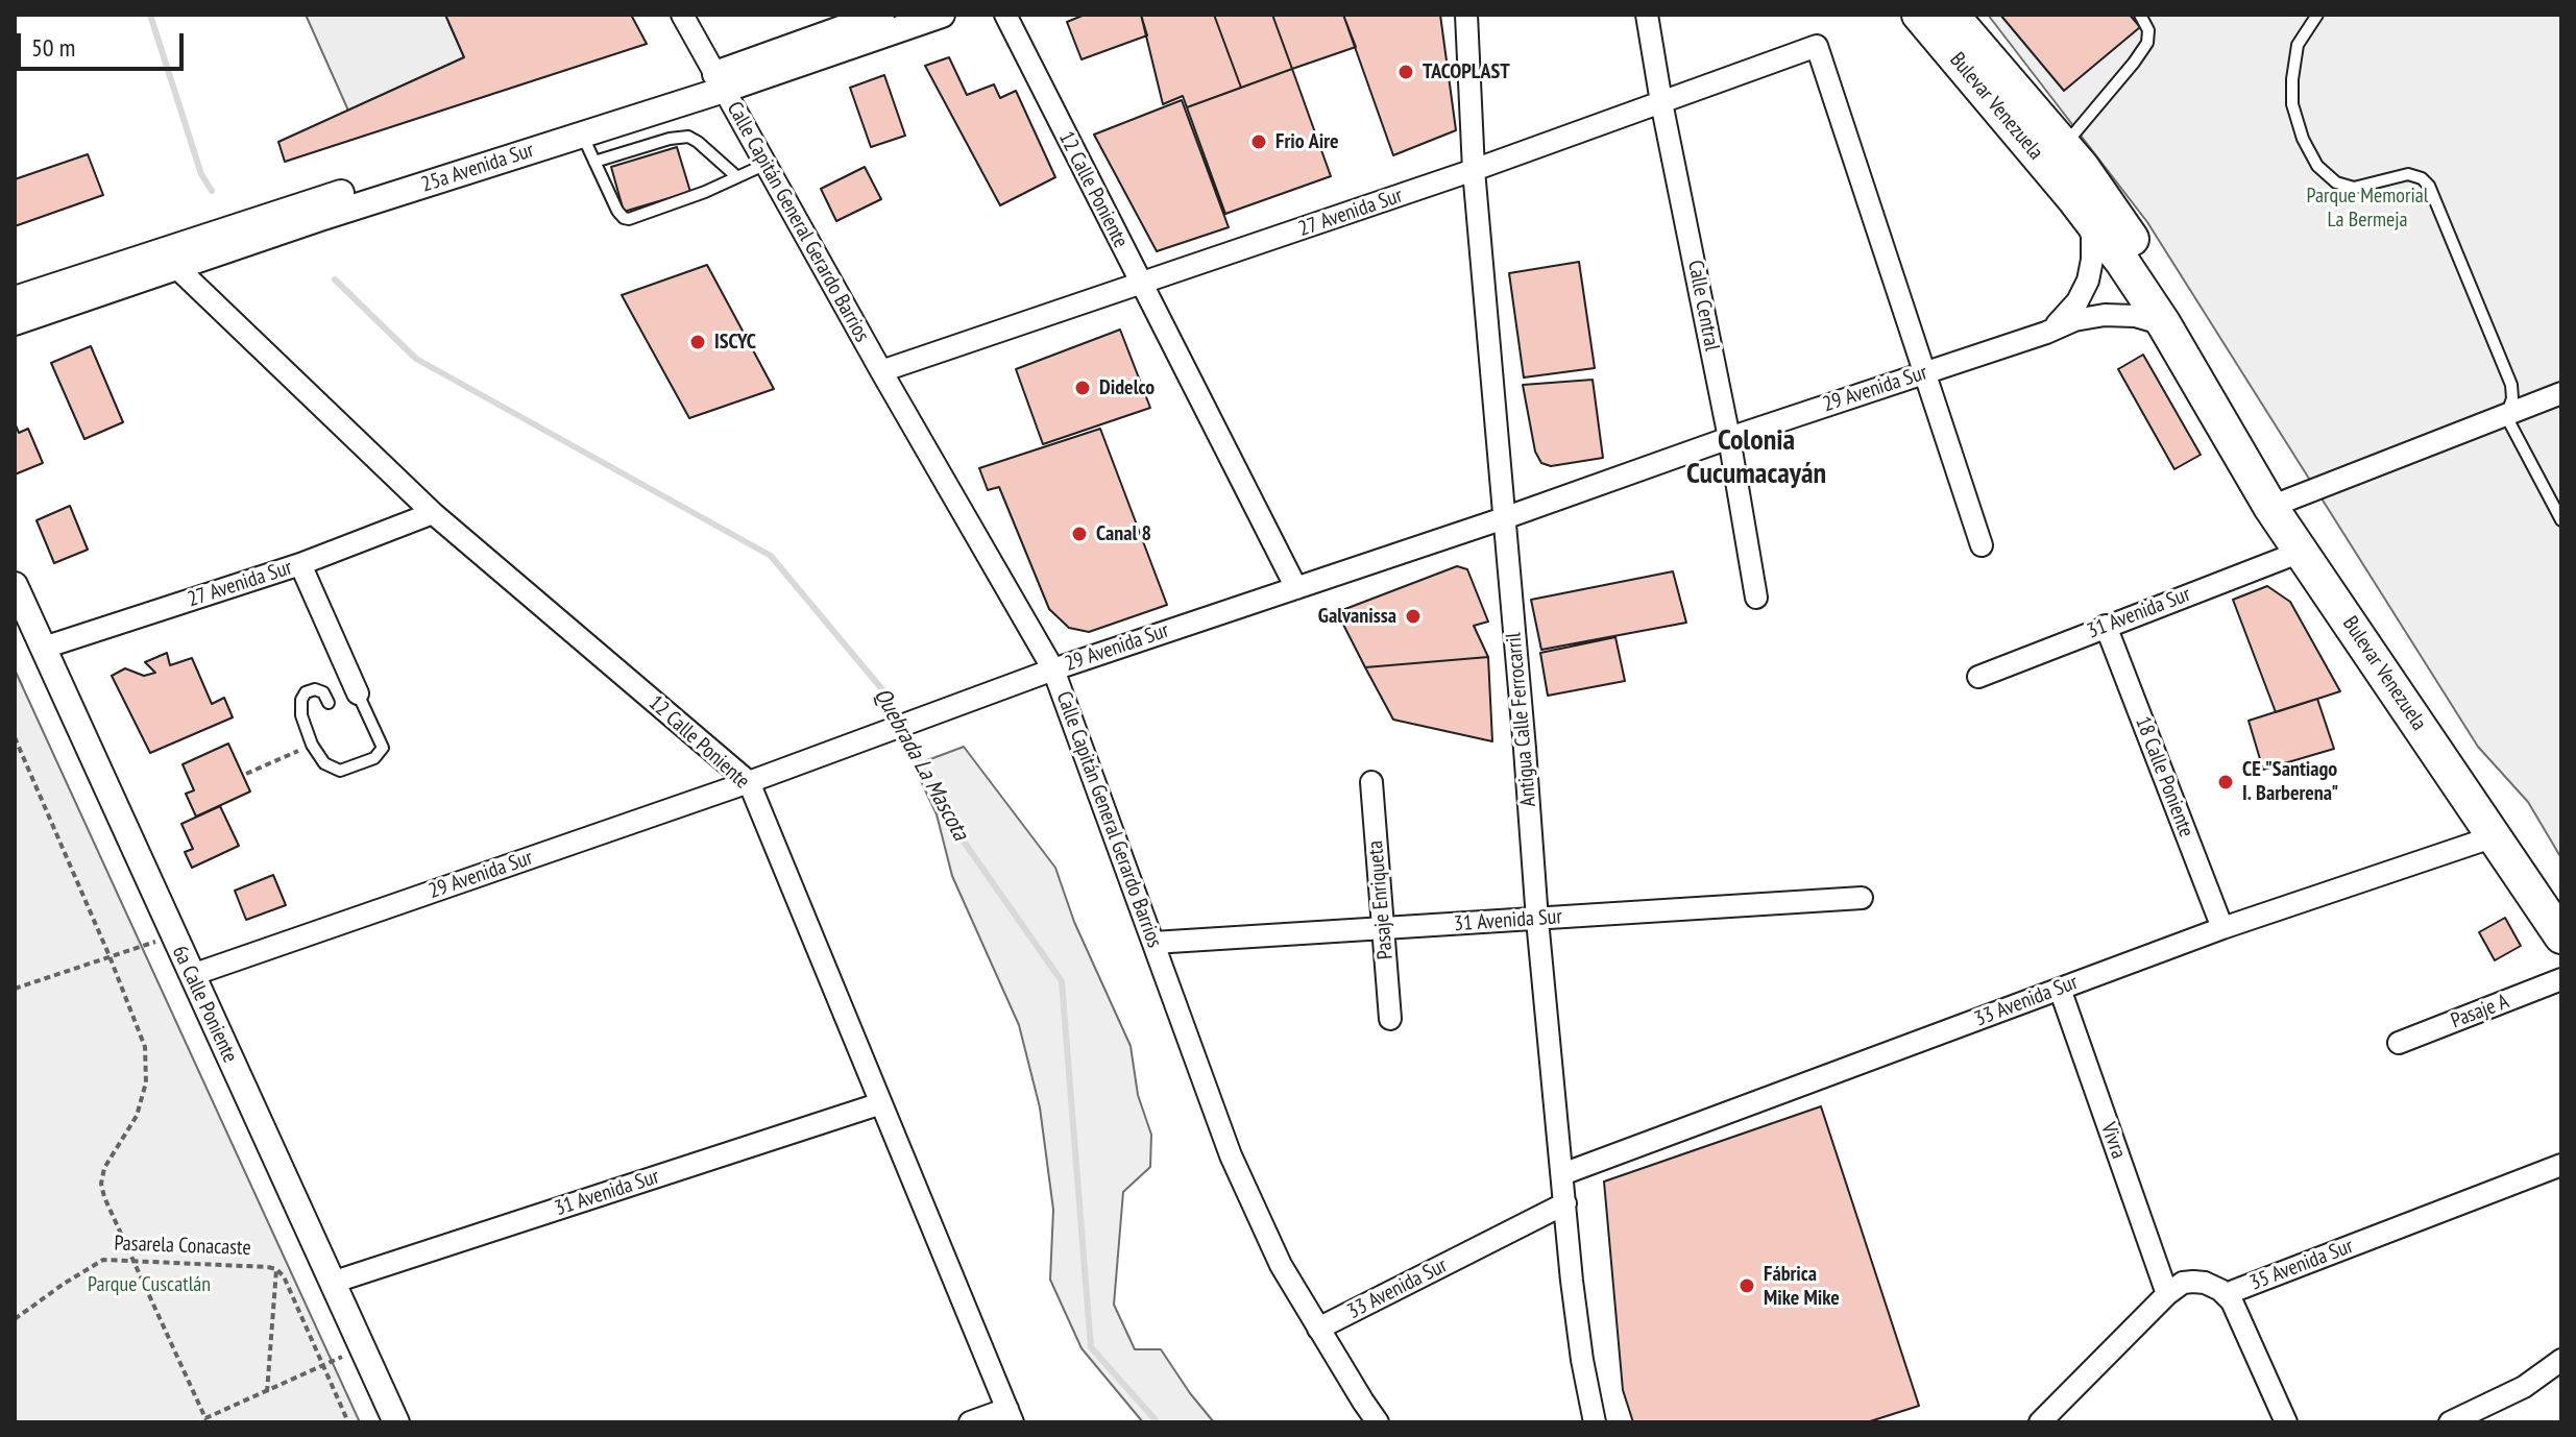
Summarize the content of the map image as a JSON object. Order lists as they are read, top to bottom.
{
  "streets": {
    "highway": ["Bulevar Venezuela"],
    "street": [
      "25a Avenida Sur",
      "12 Calle Poniente",
      "27 Avenida Sur",
      "Calle Capitán General Gerardo Barrios",
      "Calle Central",
      "29 Avenida Sur",
      "31 Avenida Sur",
      "Antigua Calle Ferrocarril",
      "18 Calle Poniente",
      "Pasaje Enriqueta",
      "33 Avenida Sur",
      "6a Calle Poniente",
      "Pasaje A",
      "Vivra",
      "35 Avenida Sur"
    ],
    "path": ["Pasarela Conacaste"]
  },
  "crossings": [
    ["Bulevar Venezuela", "29 Avenida Sur"],
    ["Bulevar Venezuela", "31 Avenida Sur"],
    ["Bulevar Venezuela", "33 Avenida Sur"],
    ["25a Avenida Sur", "12 Calle Poniente"],
    ["25a Avenida Sur", "Calle Capitán General Gerardo Barrios"],
    ["12 Calle Poniente", "27 Avenida Sur"],
    ["12 Calle Poniente", "29 Avenida Sur"],
    ["12 Calle Poniente", "31 Avenida Sur"],
    ["27 Avenida Sur", "Calle Capitán General Gerardo Barrios"],
    ["27 Avenida Sur", "Calle Central"],
    ["27 Avenida Sur", "29 Avenida Sur"],
    ["27 Avenida Sur", "Antigua Calle Ferrocarril"],
    ["27 Avenida Sur", "6a Calle Poniente"],
    ["Calle Capitán General Gerardo Barrios", "29 Avenida Sur"],
    ["Calle Capitán General Gerardo Barrios", "31 Avenida Sur"],
    ["Calle Capitán General Gerardo Barrios", "33 Avenida Sur"],
    ["Calle Central", "29 Avenida Sur"],
    ["29 Avenida Sur", "Antigua Calle Ferrocarril"],
    ["29 Avenida Sur", "6a Calle Poniente"],
    ["31 Avenida Sur", "Antigua Calle Ferrocarril"],
    ["31 Avenida Sur", "18 Calle Poniente"],
    ["31 Avenida Sur", "Pasaje Enriqueta"],
    ["31 Avenida Sur", "6a Calle Poniente"],
    ["Antigua Calle Ferrocarril", "33 Avenida Sur"],
    ["18 Calle Poniente", "33 Avenida Sur"],
    ["33 Avenida Sur", "Vivra"],
    ["Vivra", "35 Avenida Sur"]
  ],
  "districts": ["Colonia Cucumacayán"],
  "water": ["Quebrada La Mascota"],
  "parks": ["Parque Memorial La Bermeja", "Parque Cuscatlán"],
  "places": [
    "TACOPLAST",
    "Frio Aire",
    "ISCYC",
    "Didelco",
    "Canal 8",
    "Galvanissa",
    "CE \"Santiago I. Barberena\"",
    "Fábrica Mike Mike"
  ],
  "scale_bar": "50 m"
}
